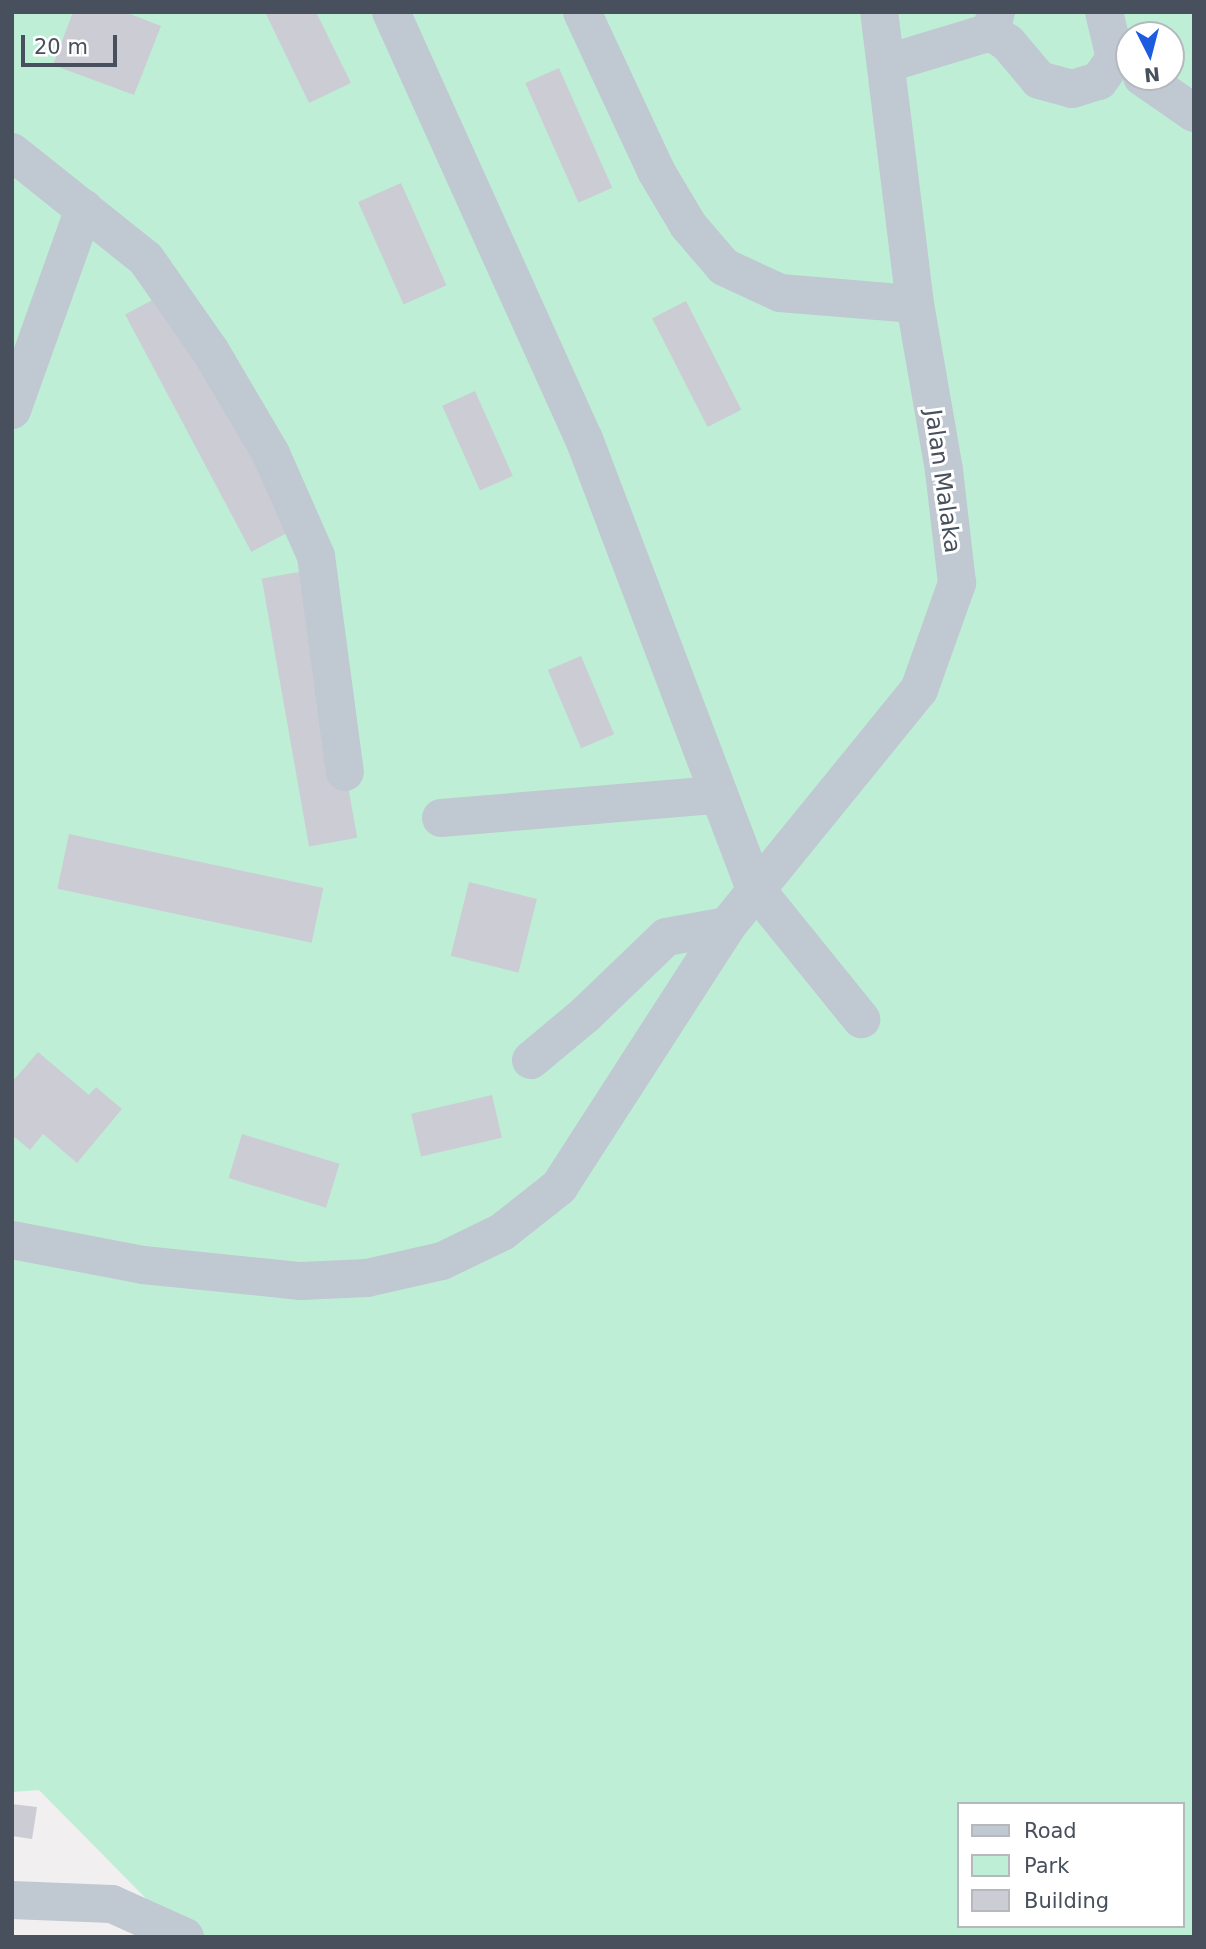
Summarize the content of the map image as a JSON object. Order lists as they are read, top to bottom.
{
  "streets": {
    "street": ["Jalan Malaka"]
  },
  "legend": ["Road", "Park", "Building"],
  "scale_bar": "20 m",
  "north": "bottom"
}
